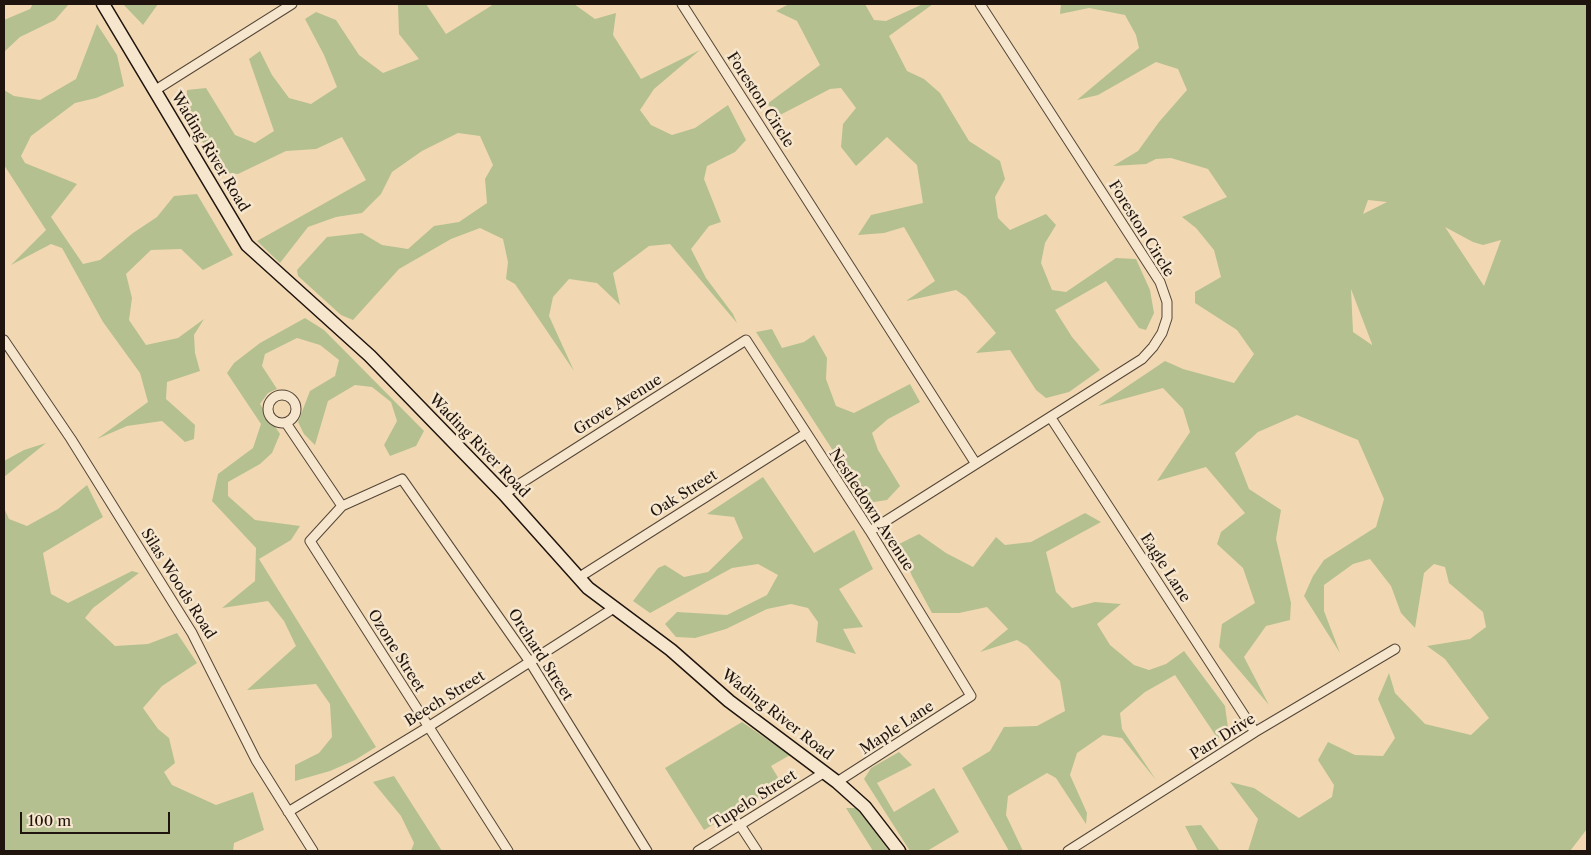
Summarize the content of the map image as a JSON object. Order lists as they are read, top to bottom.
{
  "streets": {
    "main road": ["Wading River Road"],
    "street": [
      "Foreston Circle",
      "Grove Avenue",
      "Oak Street",
      "Nestledown Avenue",
      "Eagle Lane",
      "Silas Woods Road",
      "Ozone Street",
      "Orchard Street",
      "Beech Street",
      "Maple Lane",
      "Parr Drive",
      "Tupelo Street"
    ]
  },
  "crossings": [
    ["Foreston Circle", "Nestledown Avenue"],
    ["Foreston Circle", "Eagle Lane"],
    ["Wading River Road", "Grove Avenue"],
    ["Wading River Road", "Oak Street"],
    ["Wading River Road", "Beech Street"],
    ["Wading River Road", "Maple Lane"],
    ["Wading River Road", "Tupelo Street"],
    ["Grove Avenue", "Nestledown Avenue"],
    ["Oak Street", "Nestledown Avenue"],
    ["Nestledown Avenue", "Maple Lane"],
    ["Eagle Lane", "Parr Drive"],
    ["Silas Woods Road", "Beech Street"],
    ["Ozone Street", "Orchard Street"],
    ["Ozone Street", "Beech Street"],
    ["Orchard Street", "Beech Street"]
  ],
  "scale_bar": "100 m"
}
